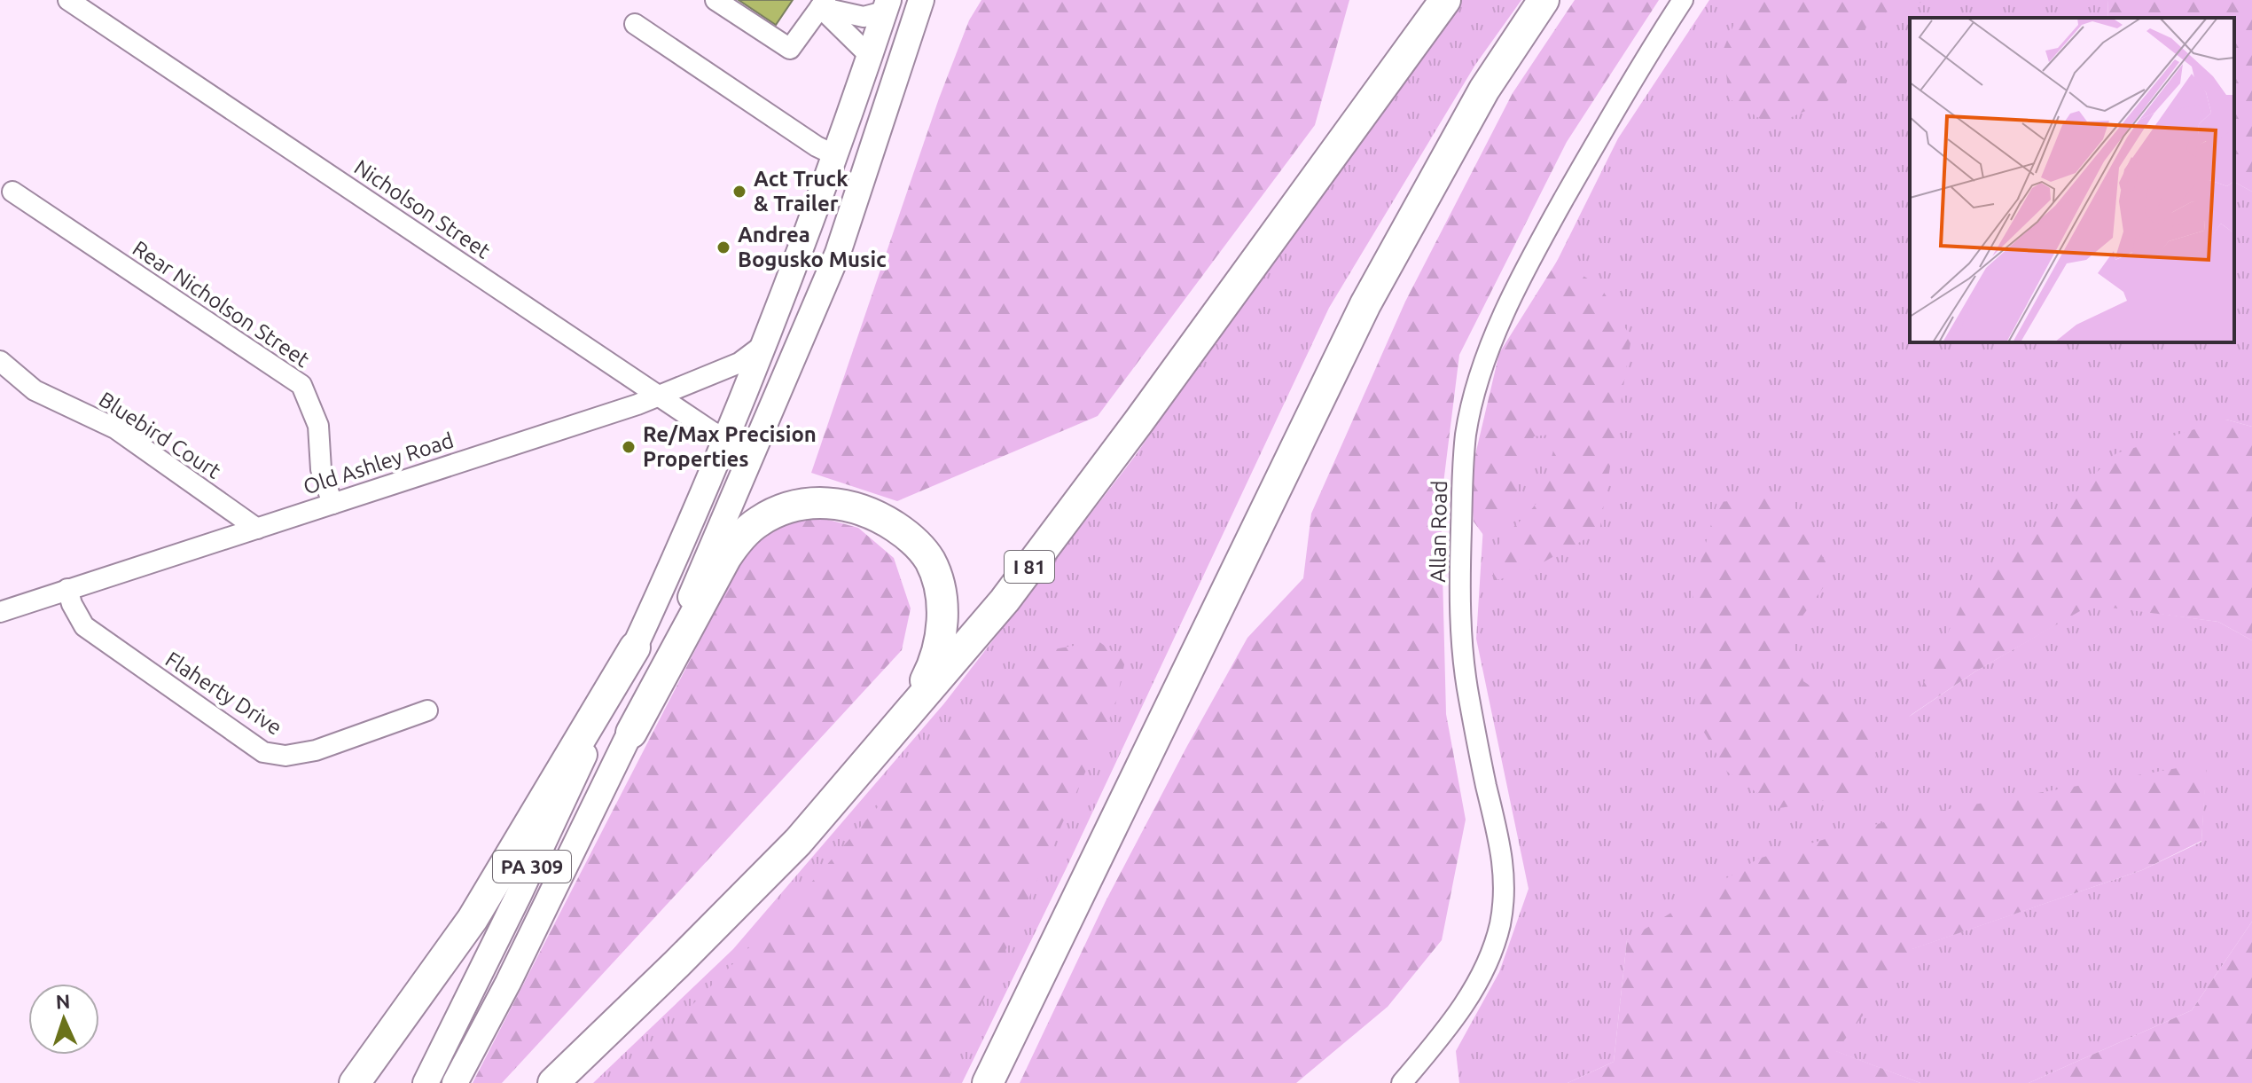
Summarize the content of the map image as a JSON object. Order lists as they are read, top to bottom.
{
  "streets": {
    "highway": ["I 81"],
    "main road": ["PA 309"],
    "street": [
      "Nicholson Street",
      "Rear Nicholson Street",
      "Bluebird Court",
      "Old Ashley Road",
      "Allan Road",
      "Flaherty Drive"
    ]
  },
  "crossings": [
    ["Nicholson Street", "Old Ashley Road"],
    ["Nicholson Street", "PA 309"],
    ["Rear Nicholson Street", "Old Ashley Road"],
    ["Bluebird Court", "Old Ashley Road"],
    ["Old Ashley Road", "Flaherty Drive"],
    ["Old Ashley Road", "PA 309"]
  ],
  "places": ["Act Truck & Trailer", "Andrea Bogusko Music", "Re/Max Precision Properties"],
  "north": "top"
}
